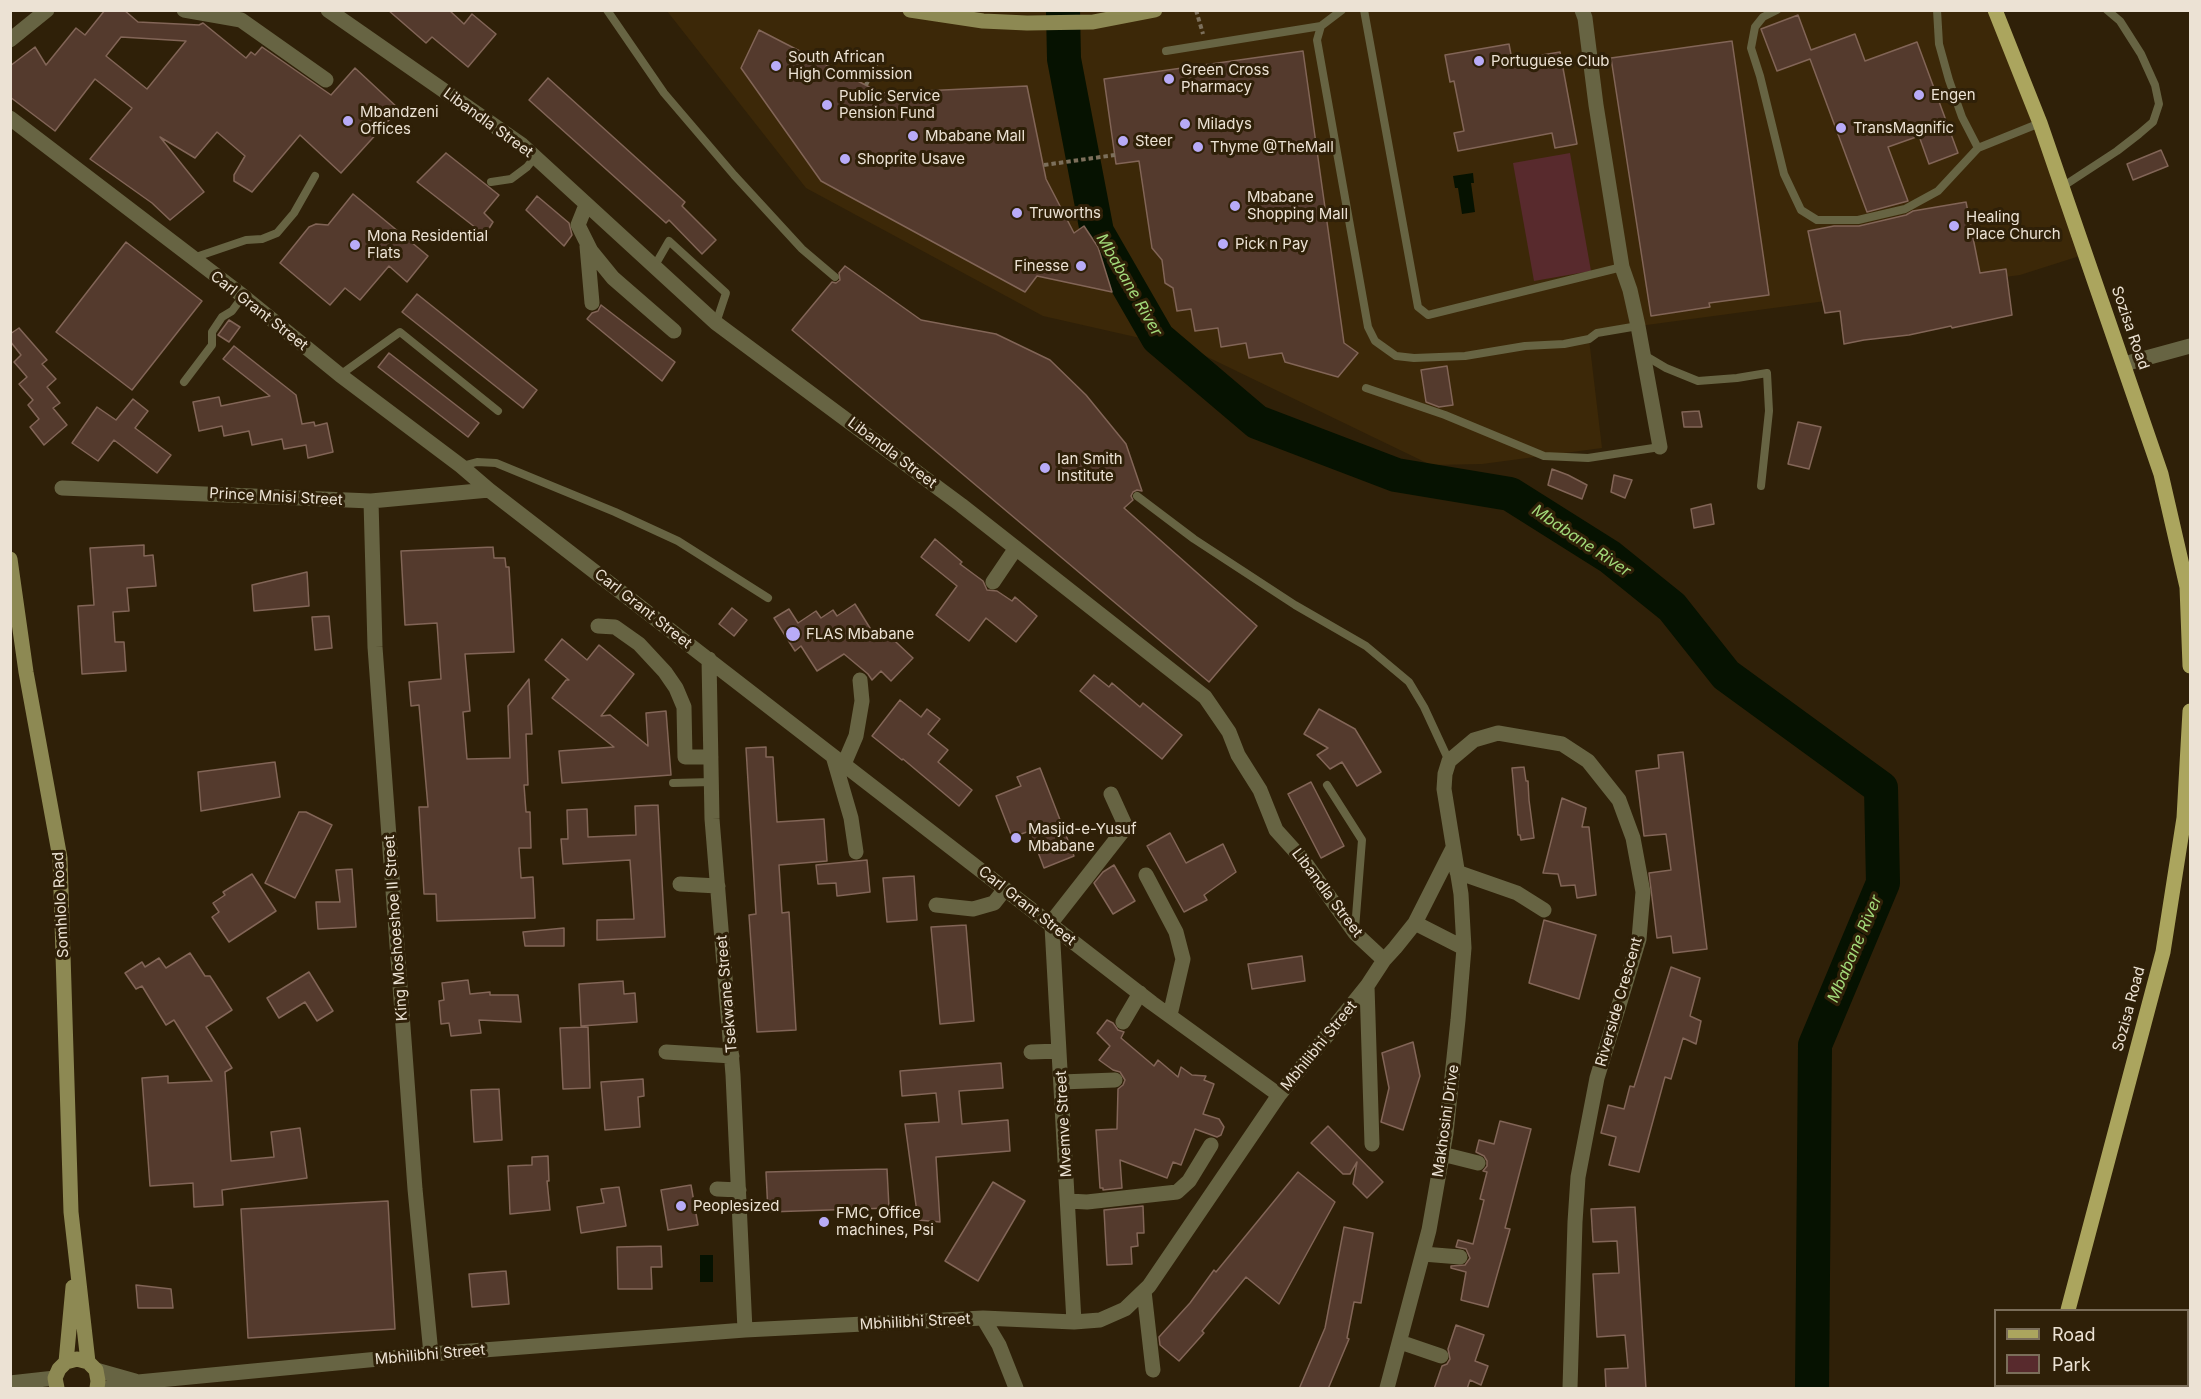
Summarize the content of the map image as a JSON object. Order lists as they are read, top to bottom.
{
  "streets": {
    "main road": ["Sozisa Road", "Somhlolo Road"],
    "street": [
      "Libandla Street",
      "Carl Grant Street",
      "Prince Mnisi Street",
      "King Moshoeshoe II Street",
      "Tsekwane Street",
      "Riverside Crescent",
      "Mbhilibhi Street",
      "Makhosini Drive",
      "Mvemve Street"
    ]
  },
  "crossings": [
    ["Libandla Street", "Mbhilibhi Street"],
    ["Carl Grant Street", "Prince Mnisi Street"],
    ["Carl Grant Street", "Tsekwane Street"],
    ["Carl Grant Street", "Mbhilibhi Street"],
    ["Carl Grant Street", "Mvemve Street"],
    ["Prince Mnisi Street", "King Moshoeshoe II Street"],
    ["Somhlolo Road", "Mbhilibhi Street"],
    ["King Moshoeshoe II Street", "Mbhilibhi Street"],
    ["Tsekwane Street", "Mbhilibhi Street"],
    ["Mbhilibhi Street", "Makhosini Drive"],
    ["Mbhilibhi Street", "Mvemve Street"]
  ],
  "water": ["Mbabane River"],
  "places": [
    "Portuguese Club",
    "South African High Commission",
    "Green Cross Pharmacy",
    "Engen",
    "Public Service Pension Fund",
    "Mbandzeni Offices",
    "Miladys",
    "TransMagnific",
    "Mbabane Mall",
    "Steer",
    "Thyme @TheMall",
    "Shoprite Usave",
    "Mbabane Shopping Mall",
    "Truworths",
    "Healing Place Church",
    "Pick n Pay",
    "Mona Residential Flats",
    "Finesse",
    "Ian Smith Institute",
    "FLAS Mbabane",
    "Masjid-e-Yusuf Mbabane",
    "Peoplesized",
    "FMC, Office machines, Psi"
  ],
  "legend": ["Road", "Park"]
}
